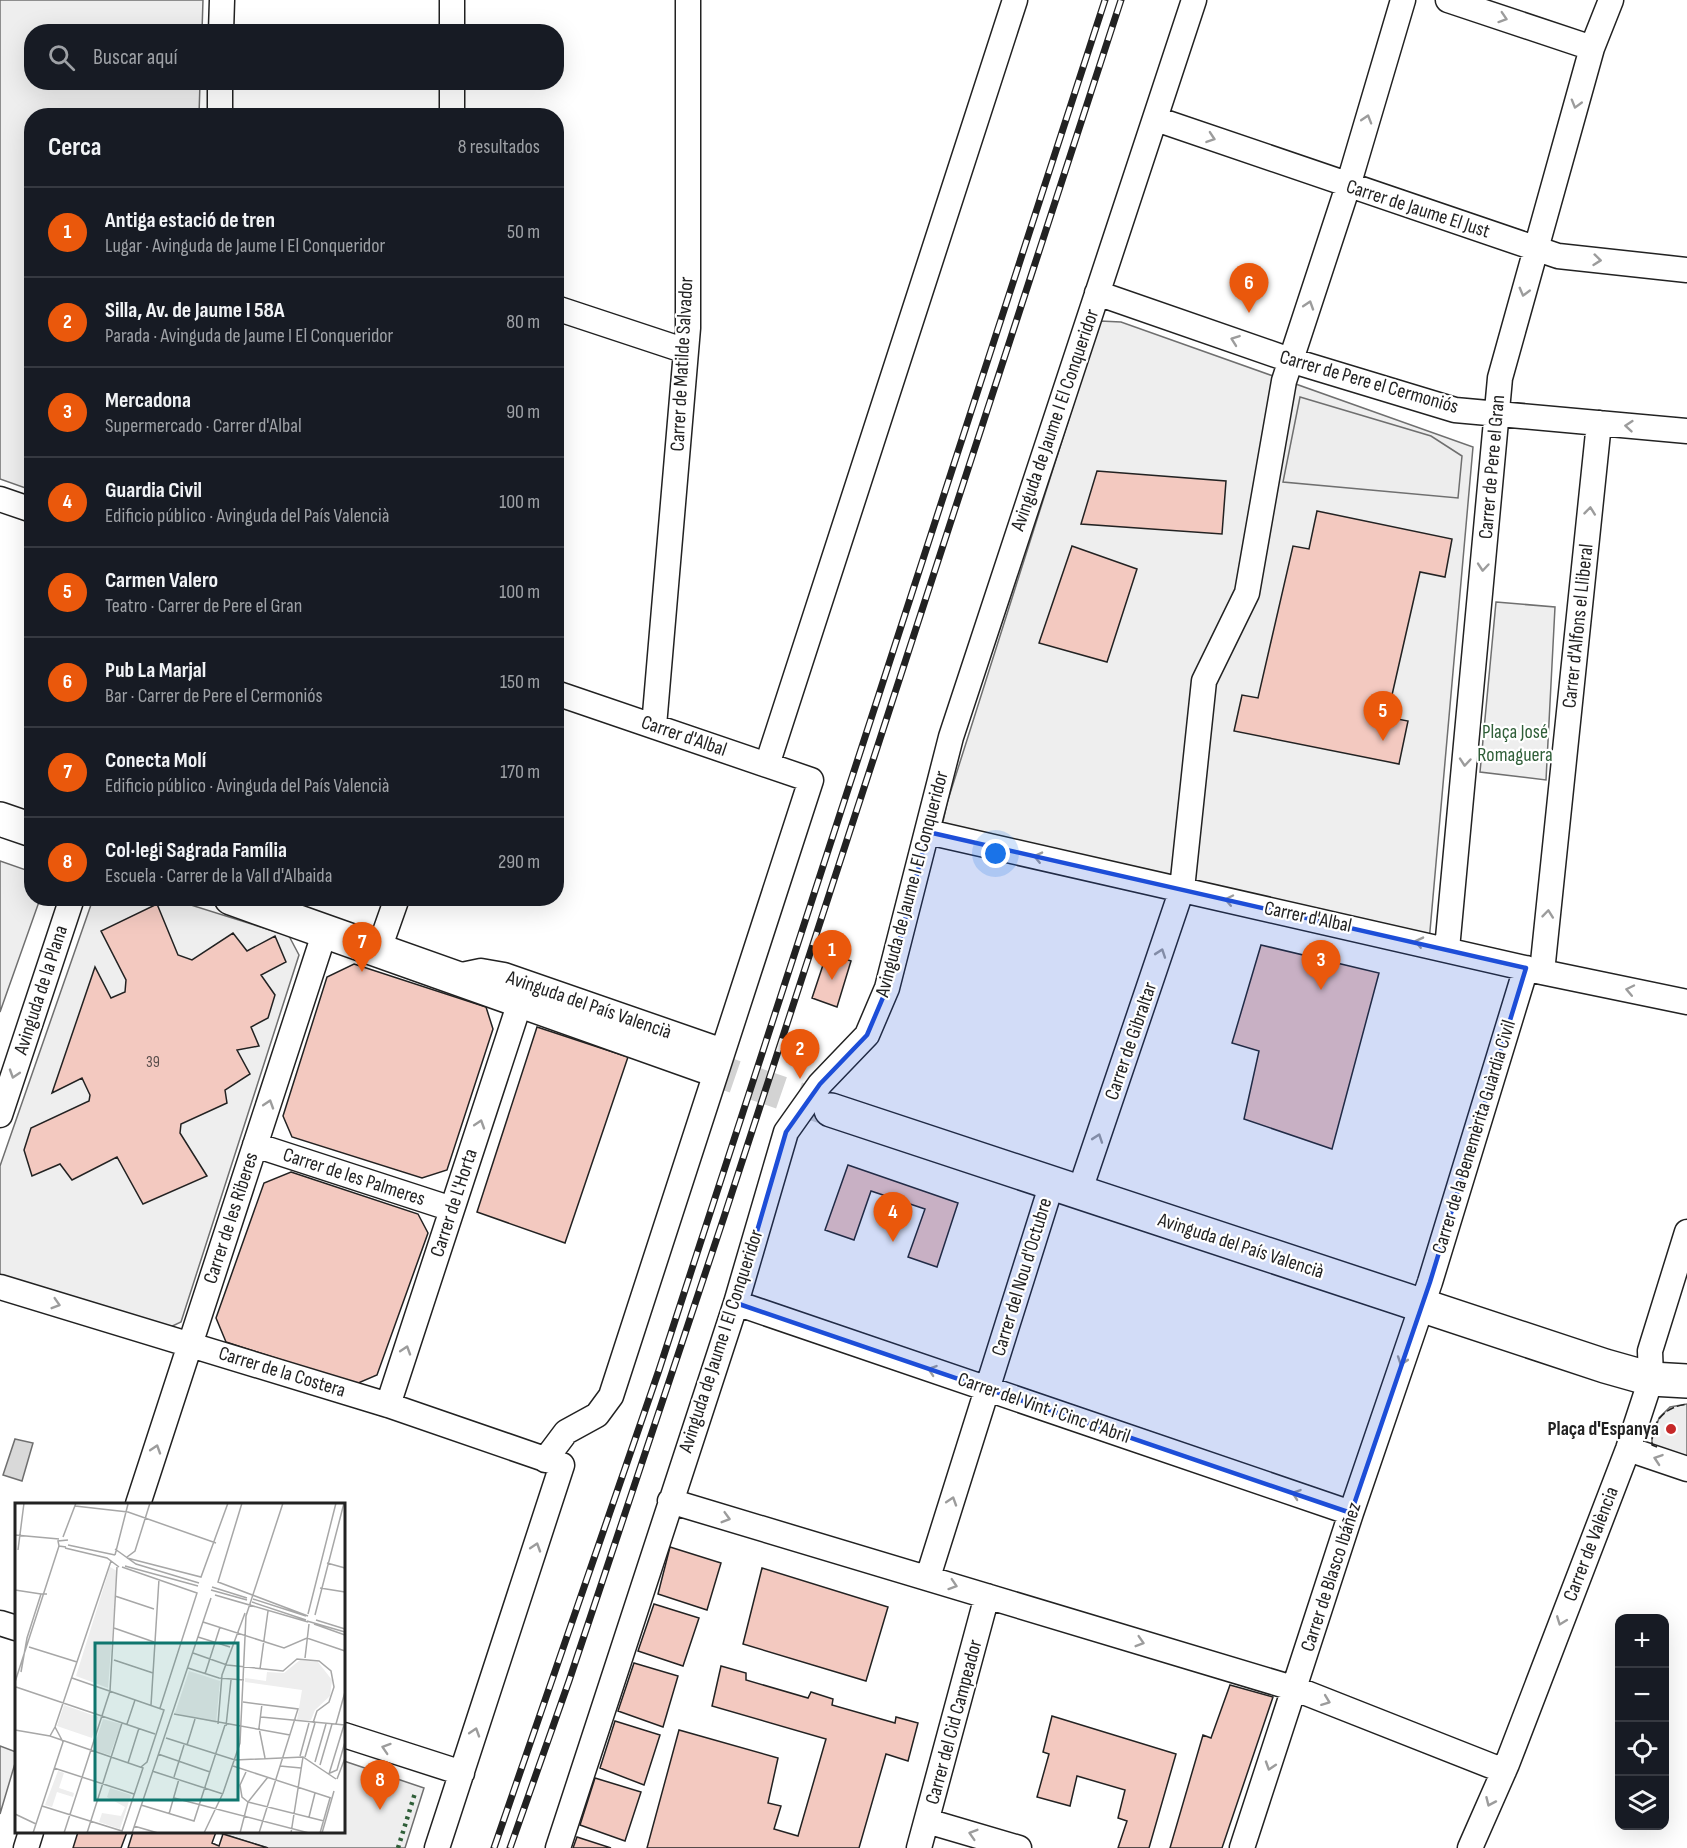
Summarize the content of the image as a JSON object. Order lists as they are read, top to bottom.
{
  "streets": {
    "street": [
      "Carrer de Jaume El Just",
      "Carrer de Matilde Salvador",
      "Carrer de Pere el Cermoniós",
      "Avinguda de Jaume I El Conqueridor",
      "Carrer de Pere el Gran",
      "Carrer d'Alfons el Lliberal",
      "Carrer d'Albal",
      "Avinguda de la Plana",
      "Avinguda del País Valencià",
      "Carrer de Gibraltar",
      "Carrer de la Benemèrita Guàrdia Civil",
      "Carrer de les Palmeres",
      "Carrer de L'Horta",
      "Carrer de les Riberes",
      "Carrer del Nou d'Octubre",
      "Carrer de la Costera",
      "Carrer del Vint i Cinc d'Abril",
      "Carrer de València",
      "Carrer de Blasco Ibáñez",
      "Carrer del Cid Campeador"
    ]
  },
  "crossings": [
    ["Carrer de Jaume El Just", "Avinguda de Jaume I El Conqueridor"],
    ["Carrer de Jaume El Just", "Carrer de Pere el Gran"],
    ["Carrer de Jaume El Just", "Carrer de Gibraltar"],
    ["Carrer de Matilde Salvador", "Carrer d'Albal"],
    ["Carrer de Pere el Cermoniós", "Avinguda de Jaume I El Conqueridor"],
    ["Carrer de Pere el Cermoniós", "Carrer de Pere el Gran"],
    ["Carrer de Pere el Cermoniós", "Carrer d'Alfons el Lliberal"],
    ["Carrer de Pere el Cermoniós", "Carrer de Gibraltar"],
    ["Avinguda de Jaume I El Conqueridor", "Carrer d'Albal"],
    ["Avinguda de Jaume I El Conqueridor", "Carrer del Vint i Cinc d'Abril"],
    ["Carrer de Pere el Gran", "Carrer d'Albal"],
    ["Carrer d'Alfons el Lliberal", "Carrer d'Albal"],
    ["Carrer d'Alfons el Lliberal", "Carrer de la Benemèrita Guàrdia Civil"],
    ["Carrer d'Albal", "Avinguda del País Valencià"],
    ["Carrer d'Albal", "Carrer de Gibraltar"],
    ["Carrer d'Albal", "Carrer de la Benemèrita Guàrdia Civil"],
    ["Avinguda del País Valencià", "Carrer de Gibraltar"],
    ["Avinguda del País Valencià", "Carrer de la Benemèrita Guàrdia Civil"],
    ["Avinguda del País Valencià", "Carrer de L'Horta"],
    ["Avinguda del País Valencià", "Carrer de les Riberes"],
    ["Avinguda del País Valencià", "Carrer del Nou d'Octubre"],
    ["Avinguda del País Valencià", "Carrer de València"],
    ["Avinguda del País Valencià", "Carrer de Blasco Ibáñez"],
    ["Carrer de Gibraltar", "Carrer del Nou d'Octubre"],
    ["Carrer de la Benemèrita Guàrdia Civil", "Carrer de Blasco Ibáñez"],
    ["Carrer de les Palmeres", "Carrer de L'Horta"],
    ["Carrer de les Palmeres", "Carrer de les Riberes"],
    ["Carrer de L'Horta", "Carrer de la Costera"],
    ["Carrer de les Riberes", "Carrer de la Costera"],
    ["Carrer del Nou d'Octubre", "Carrer del Vint i Cinc d'Abril"],
    ["Carrer del Vint i Cinc d'Abril", "Carrer de Blasco Ibáñez"]
  ],
  "one_way": [
    "Carrer de Jaume El Just",
    "Carrer de Pere el Cermoniós",
    "Carrer de Pere el Gran",
    "Carrer d'Alfons el Lliberal",
    "Carrer d'Albal",
    "Avinguda de la Plana",
    "Carrer de Gibraltar",
    "Carrer de les Riberes",
    "Carrer del Nou d'Octubre",
    "Carrer de València",
    "Carrer de Blasco Ibáñez"
  ],
  "parks": ["Plaça José Romaguera"],
  "places": ["Plaça d'Espanya"],
  "house_numbers": ["39"],
  "page": {
    "search": "Buscar aquí",
    "heading": ["Cerca", "8 resultados"],
    "list": [
      {
        "mark": "1",
        "name": "Antiga estació de tren",
        "note": "Lugar · Avinguda de Jaume I El Conqueridor",
        "value": "50 m"
      },
      {
        "mark": "2",
        "name": "Silla, Av. de Jaume I 58A",
        "note": "Parada · Avinguda de Jaume I El Conqueridor",
        "value": "80 m"
      },
      {
        "mark": "3",
        "name": "Mercadona",
        "note": "Supermercado · Carrer d'Albal",
        "value": "90 m"
      },
      {
        "mark": "4",
        "name": "Guardia Civil",
        "note": "Edificio público · Avinguda del País Valencià",
        "value": "100 m"
      },
      {
        "mark": "5",
        "name": "Carmen Valero",
        "note": "Teatro · Carrer de Pere el Gran",
        "value": "100 m"
      },
      {
        "mark": "6",
        "name": "Pub La Marjal",
        "note": "Bar · Carrer de Pere el Cermoniós",
        "value": "150 m"
      },
      {
        "mark": "7",
        "name": "Conecta Molí",
        "note": "Edificio público · Avinguda del País Valencià",
        "value": "170 m"
      },
      {
        "mark": "8",
        "name": "Col·legi Sagrada Família",
        "note": "Escuela · Carrer de la Vall d'Albaida",
        "value": "290 m"
      }
    ],
    "pins": [
      "6",
      "5",
      "7",
      "1",
      "3",
      "2",
      "4",
      "8"
    ],
    "map_buttons": ["+", "−"]
  }
}
